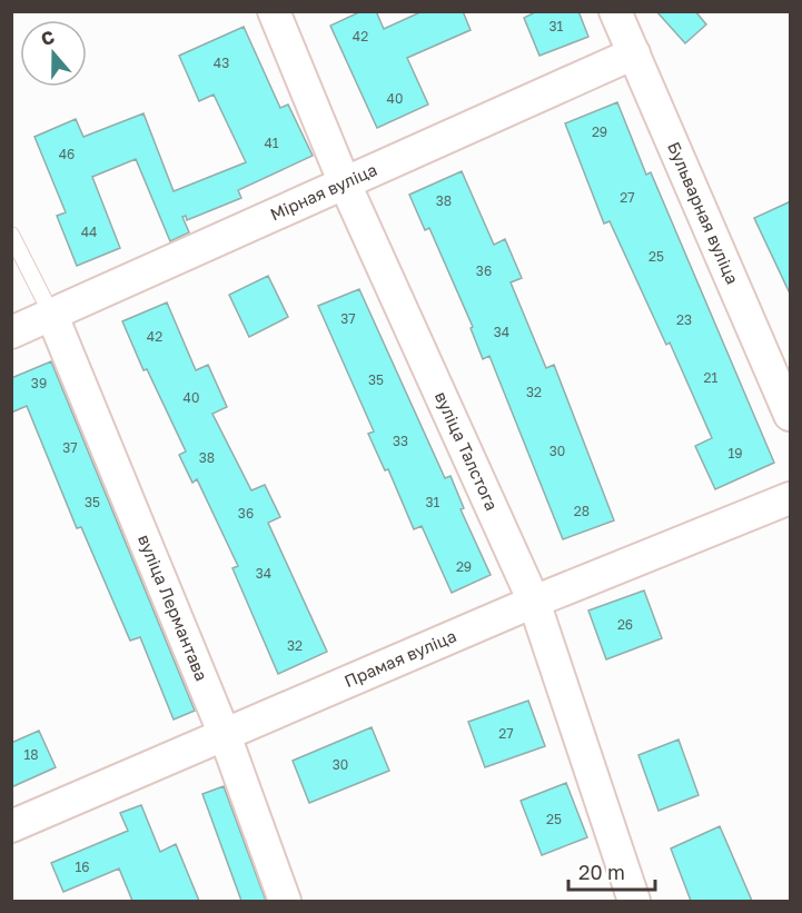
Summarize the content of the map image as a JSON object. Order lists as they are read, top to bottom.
{
  "streets": {
    "street": [
      "Мірная вуліца",
      "Бульварная вуліца",
      "вуліца Талстога",
      "вуліца Лермантава",
      "Прамая вуліца"
    ]
  },
  "crossings": [
    ["Мірная вуліца", "Бульварная вуліца"],
    ["Мірная вуліца", "вуліца Талстога"],
    ["Мірная вуліца", "вуліца Лермантава"],
    ["вуліца Талстога", "Прамая вуліца"],
    ["вуліца Лермантава", "Прамая вуліца"]
  ],
  "house_numbers": [
    "31",
    "42",
    "43",
    "40",
    "29",
    "41",
    "46",
    "27",
    "38",
    "44",
    "25",
    "36",
    "37",
    "23",
    "34",
    "42",
    "21",
    "35",
    "39",
    "32",
    "40",
    "33",
    "37",
    "30",
    "19",
    "38",
    "35",
    "31",
    "28",
    "36",
    "29",
    "34",
    "26",
    "32",
    "27",
    "18",
    "30",
    "25",
    "16"
  ],
  "scale_bar": "20 m",
  "north": "top"
}
